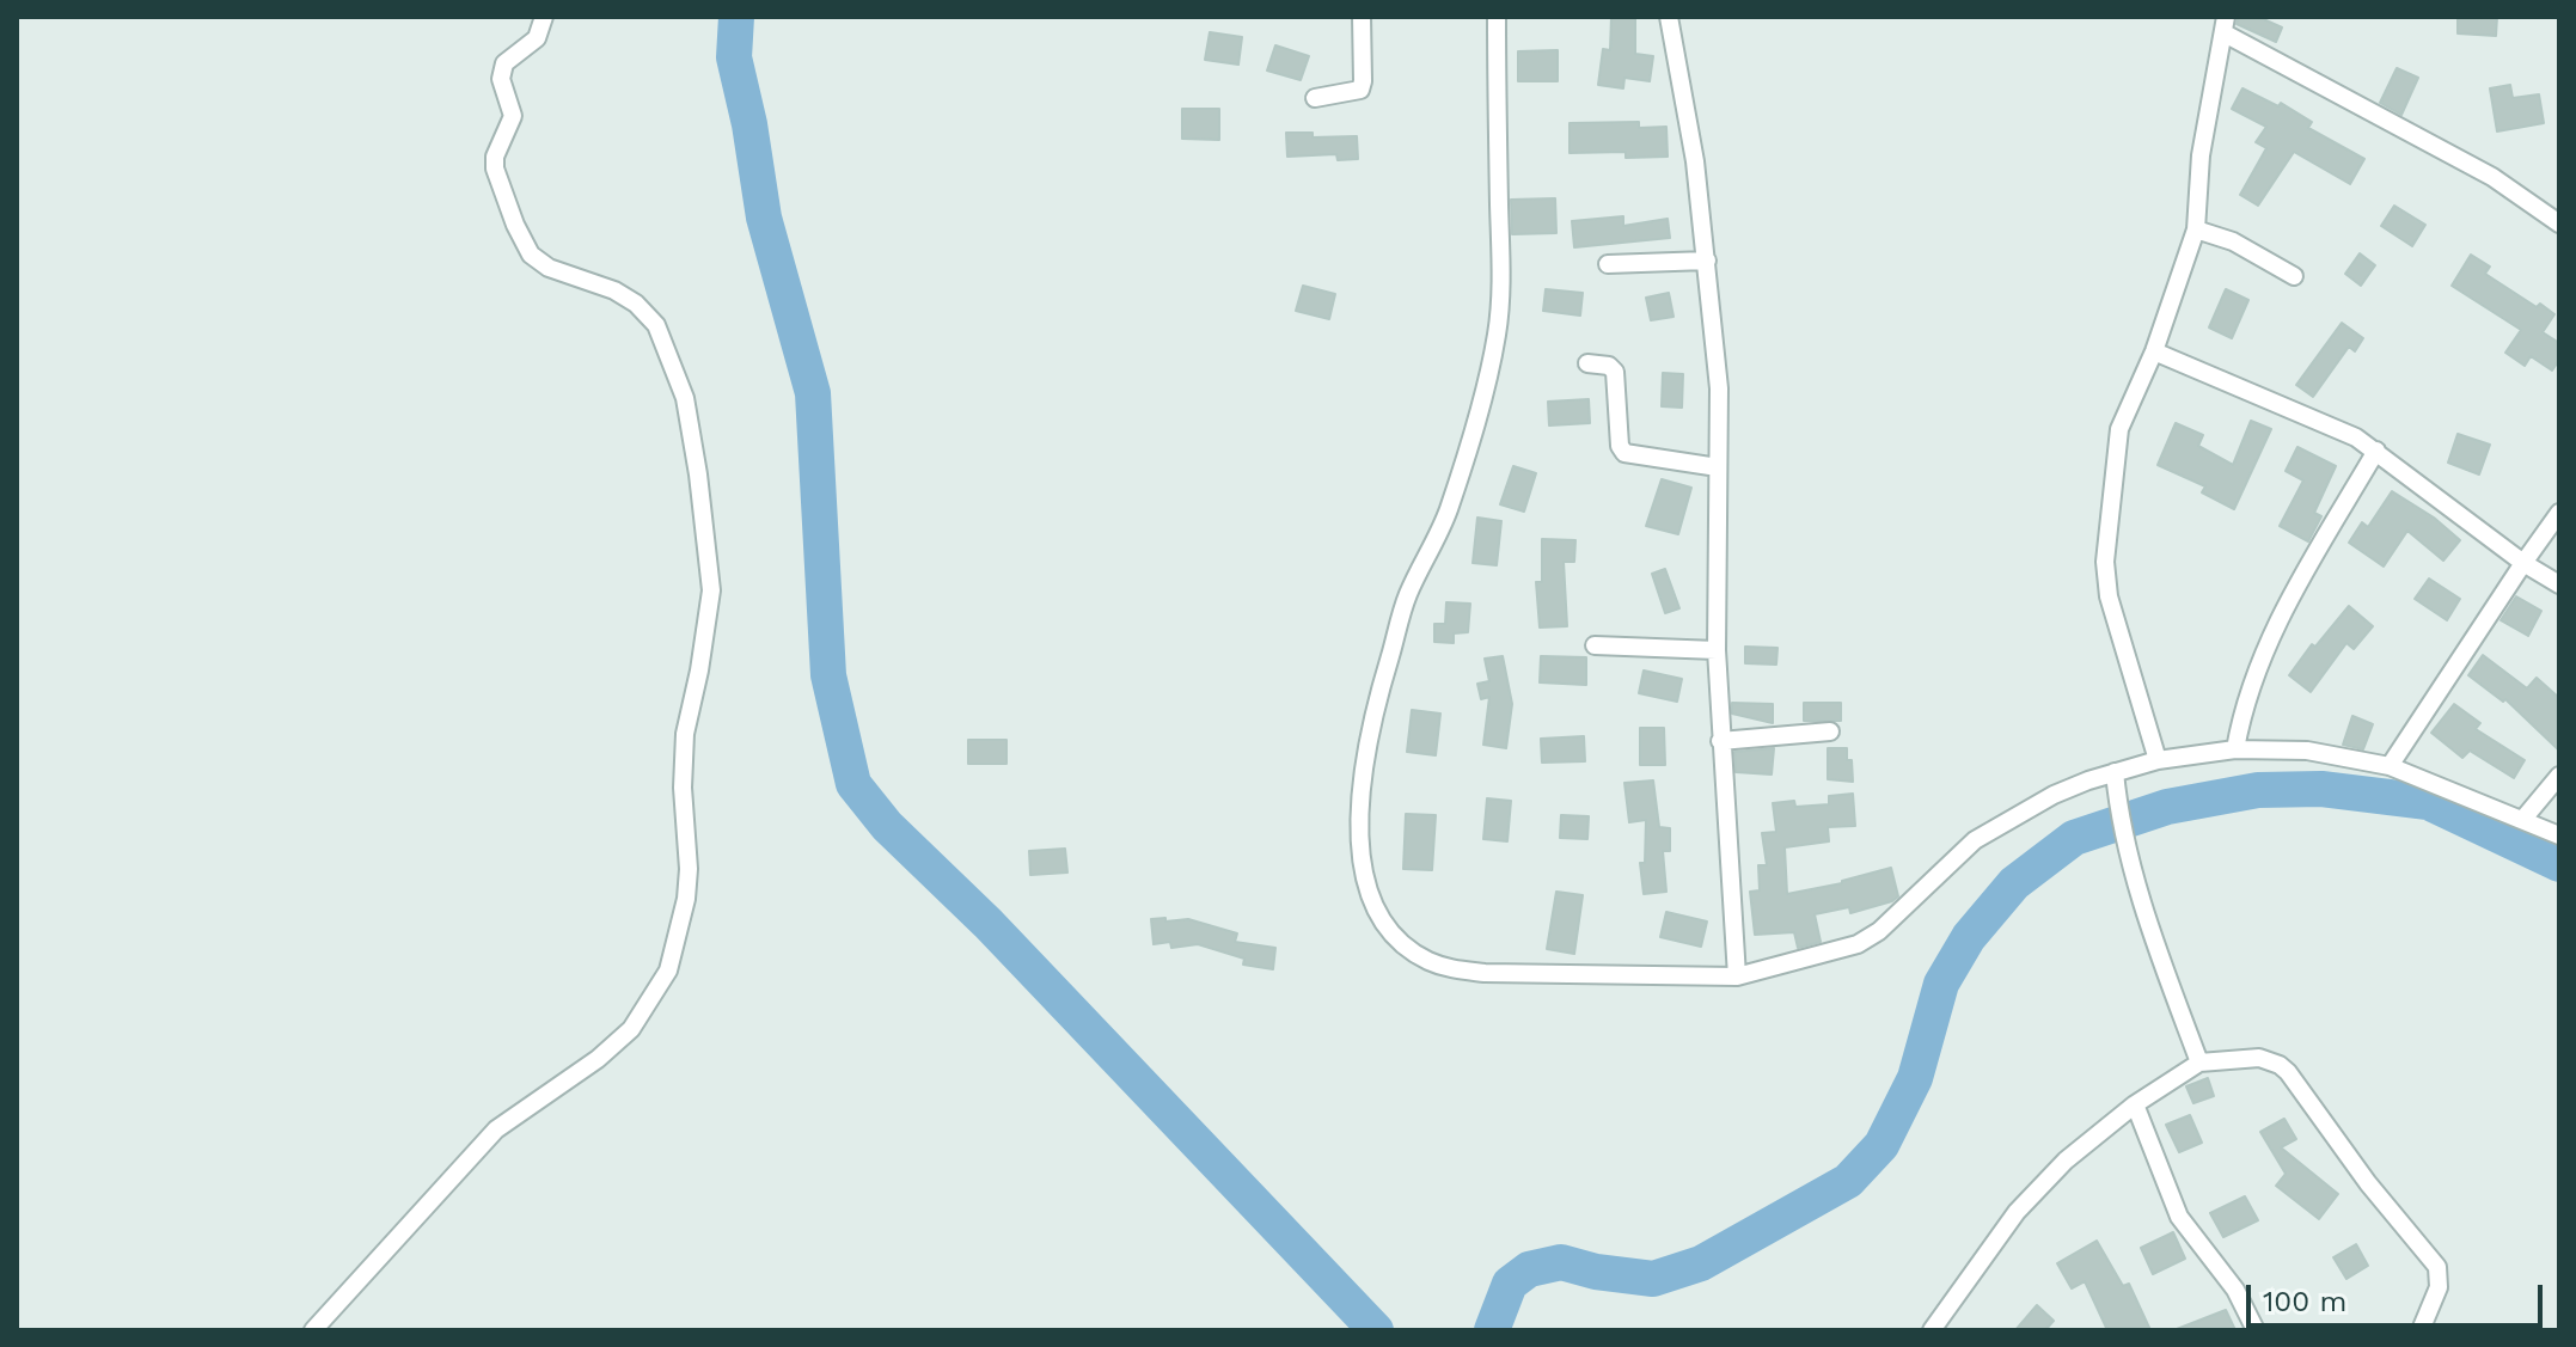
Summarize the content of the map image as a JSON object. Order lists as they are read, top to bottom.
{
  "scale_bar": "100 m"
}
